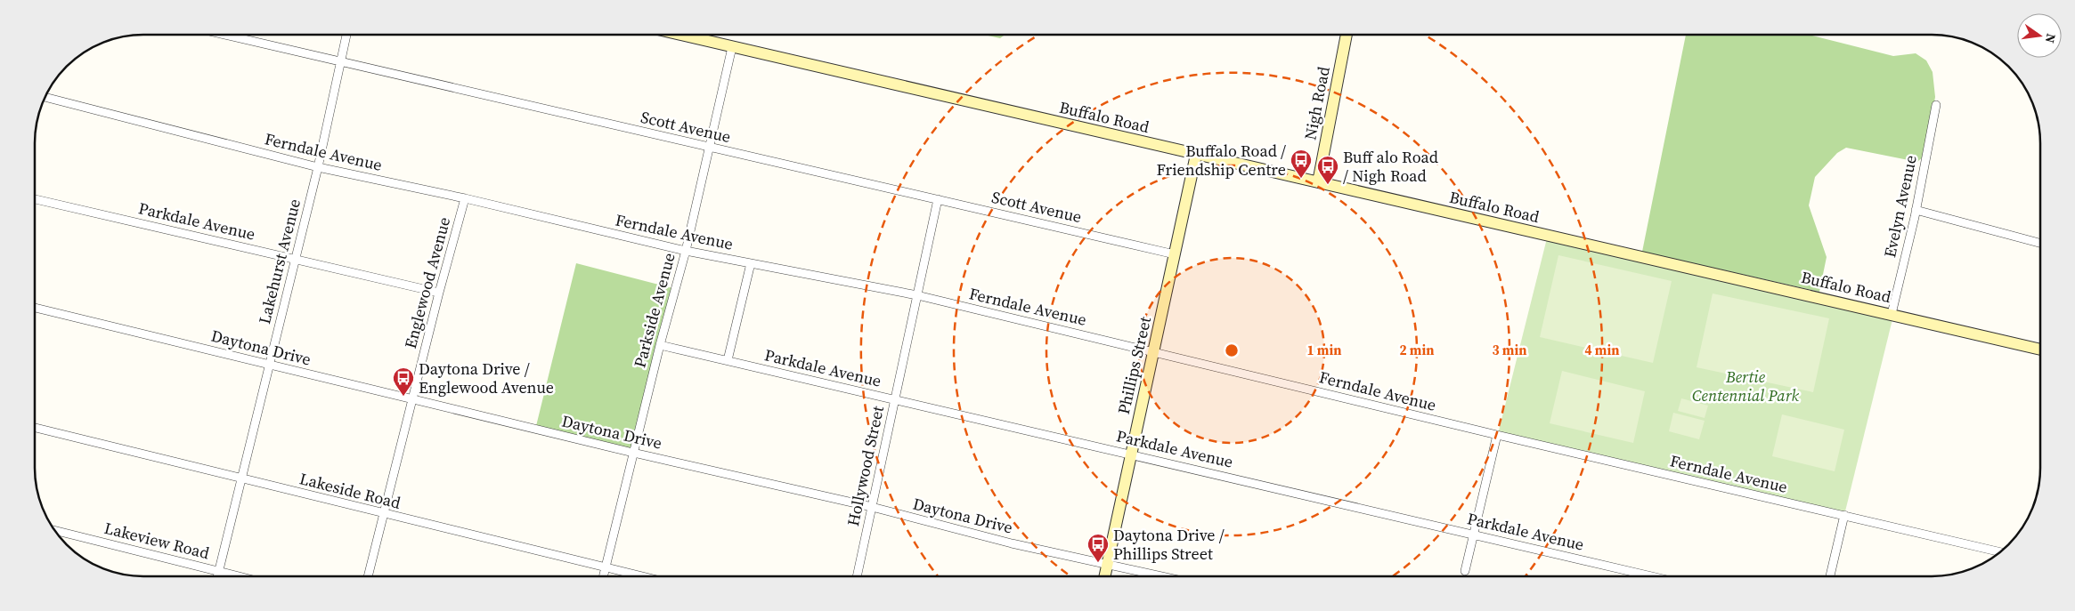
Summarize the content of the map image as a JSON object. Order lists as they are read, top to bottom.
{
  "streets": {
    "street": [
      "Nigh Road",
      "Buffalo Road",
      "Scott Avenue",
      "Ferndale Avenue",
      "Evelyn Avenue",
      "Parkdale Avenue",
      "Lakehurst Avenue",
      "Englewood Avenue",
      "Parkside Avenue",
      "Daytona Drive",
      "Phillips Street",
      "Hollywood Street",
      "Lakeside Road",
      "Lakeview Road"
    ]
  },
  "crossings": [
    ["Nigh Road", "Buffalo Road"],
    ["Buffalo Road", "Evelyn Avenue"],
    ["Buffalo Road", "Parkside Avenue"],
    ["Buffalo Road", "Phillips Street"],
    ["Scott Avenue", "Lakehurst Avenue"],
    ["Scott Avenue", "Parkside Avenue"],
    ["Scott Avenue", "Phillips Street"],
    ["Scott Avenue", "Hollywood Street"],
    ["Ferndale Avenue", "Lakehurst Avenue"],
    ["Ferndale Avenue", "Englewood Avenue"],
    ["Ferndale Avenue", "Parkside Avenue"],
    ["Ferndale Avenue", "Phillips Street"],
    ["Ferndale Avenue", "Hollywood Street"],
    ["Parkdale Avenue", "Lakehurst Avenue"],
    ["Parkdale Avenue", "Englewood Avenue"],
    ["Parkdale Avenue", "Parkside Avenue"],
    ["Parkdale Avenue", "Phillips Street"],
    ["Parkdale Avenue", "Hollywood Street"],
    ["Lakehurst Avenue", "Daytona Drive"],
    ["Lakehurst Avenue", "Lakeside Road"],
    ["Lakehurst Avenue", "Lakeview Road"],
    ["Englewood Avenue", "Daytona Drive"],
    ["Englewood Avenue", "Lakeside Road"],
    ["Parkside Avenue", "Daytona Drive"],
    ["Parkside Avenue", "Lakeside Road"],
    ["Daytona Drive", "Phillips Street"],
    ["Daytona Drive", "Hollywood Street"]
  ],
  "parks": ["Bertie Centennial Park"],
  "places": {
    "bus stop": [
      "Buffalo Road / Friendship Centre",
      "Buff alo Road / Nigh Road",
      "Daytona Drive / Englewood Avenue",
      "Daytona Drive / Phillips Street"
    ]
  },
  "north": "right",
  "rings": [
    "1 min",
    "2 min",
    "3 min",
    "4 min"
  ]
}
